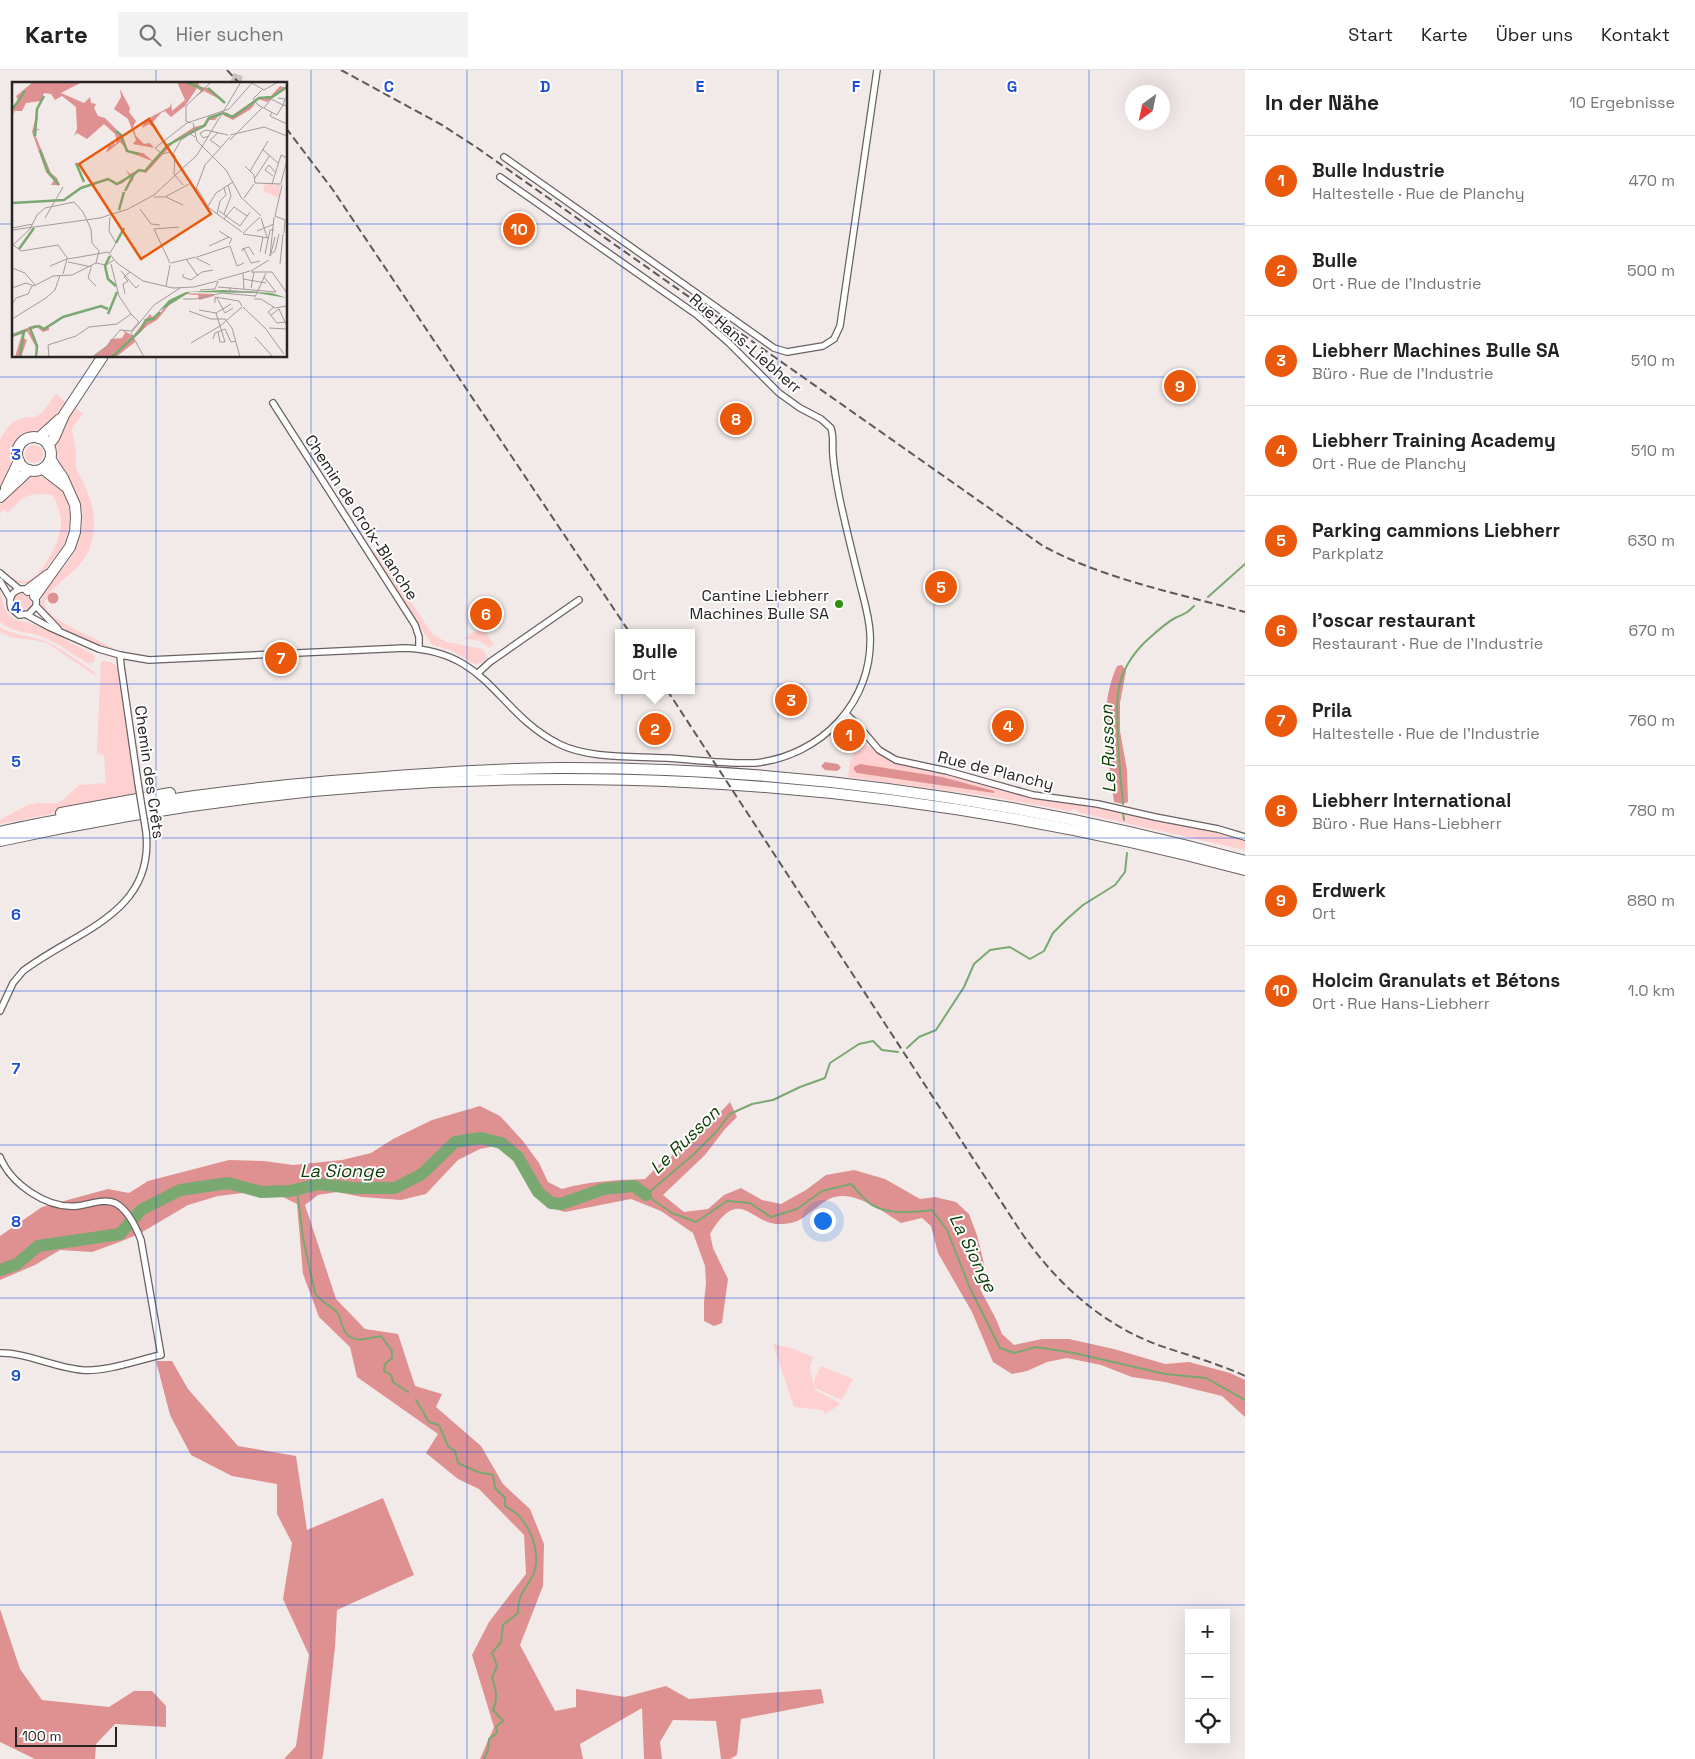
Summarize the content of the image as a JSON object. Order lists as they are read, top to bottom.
{
  "streets": {
    "street": [
      "Rue Hans-Liebherr",
      "Chemin de Croix-Blanche",
      "Rue de Planchy",
      "Chemin des Crêts"
    ]
  },
  "crossings": [
    ["Rue Hans-Liebherr", "Chemin de Croix-Blanche"],
    ["Rue Hans-Liebherr", "Rue de Planchy"],
    ["Rue Hans-Liebherr", "Chemin des Crêts"]
  ],
  "water": ["Le Russon", "La Sionge"],
  "places": ["Cantine Liebherr Machines Bulle SA"],
  "scale_bar": "100 m",
  "north": "bottom left",
  "page": {
    "header": "Karte",
    "search": "Hier suchen",
    "nav": [
      "Start",
      "Karte",
      "Über uns",
      "Kontakt"
    ],
    "heading": ["In der Nähe", "10 Ergebnisse"],
    "list": [
      {
        "mark": "1",
        "name": "Bulle Industrie",
        "note": "Haltestelle · Rue de Planchy",
        "value": "470 m"
      },
      {
        "mark": "2",
        "name": "Bulle",
        "note": "Ort · Rue de l'Industrie",
        "value": "500 m"
      },
      {
        "mark": "3",
        "name": "Liebherr Machines Bulle SA",
        "note": "Büro · Rue de l'Industrie",
        "value": "510 m"
      },
      {
        "mark": "4",
        "name": "Liebherr Training Academy",
        "note": "Ort · Rue de Planchy",
        "value": "510 m"
      },
      {
        "mark": "5",
        "name": "Parking cammions Liebherr",
        "note": "Parkplatz",
        "value": "630 m"
      },
      {
        "mark": "6",
        "name": "l’oscar restaurant",
        "note": "Restaurant · Rue de l'Industrie",
        "value": "670 m"
      },
      {
        "mark": "7",
        "name": "Prila",
        "note": "Haltestelle · Rue de l'Industrie",
        "value": "760 m"
      },
      {
        "mark": "8",
        "name": "Liebherr International",
        "note": "Büro · Rue Hans-Liebherr",
        "value": "780 m"
      },
      {
        "mark": "9",
        "name": "Erdwerk",
        "note": "Ort",
        "value": "880 m"
      },
      {
        "mark": "10",
        "name": "Holcim Granulats et Bétons",
        "note": "Ort · Rue Hans-Liebherr",
        "value": "1.0 km"
      }
    ],
    "pins": [
      "10",
      "9",
      "8",
      "5",
      "6",
      "7",
      "3",
      "4",
      "2",
      "1"
    ],
    "popup": ["Bulle", "Ort"],
    "map_buttons": ["+", "−"],
    "scale": "100 m"
  },
  "grid": {
    "columns": [
      "C",
      "D",
      "E",
      "F",
      "G"
    ],
    "rows": [
      "3",
      "4",
      "5",
      "6",
      "7",
      "8",
      "9"
    ]
  }
}
